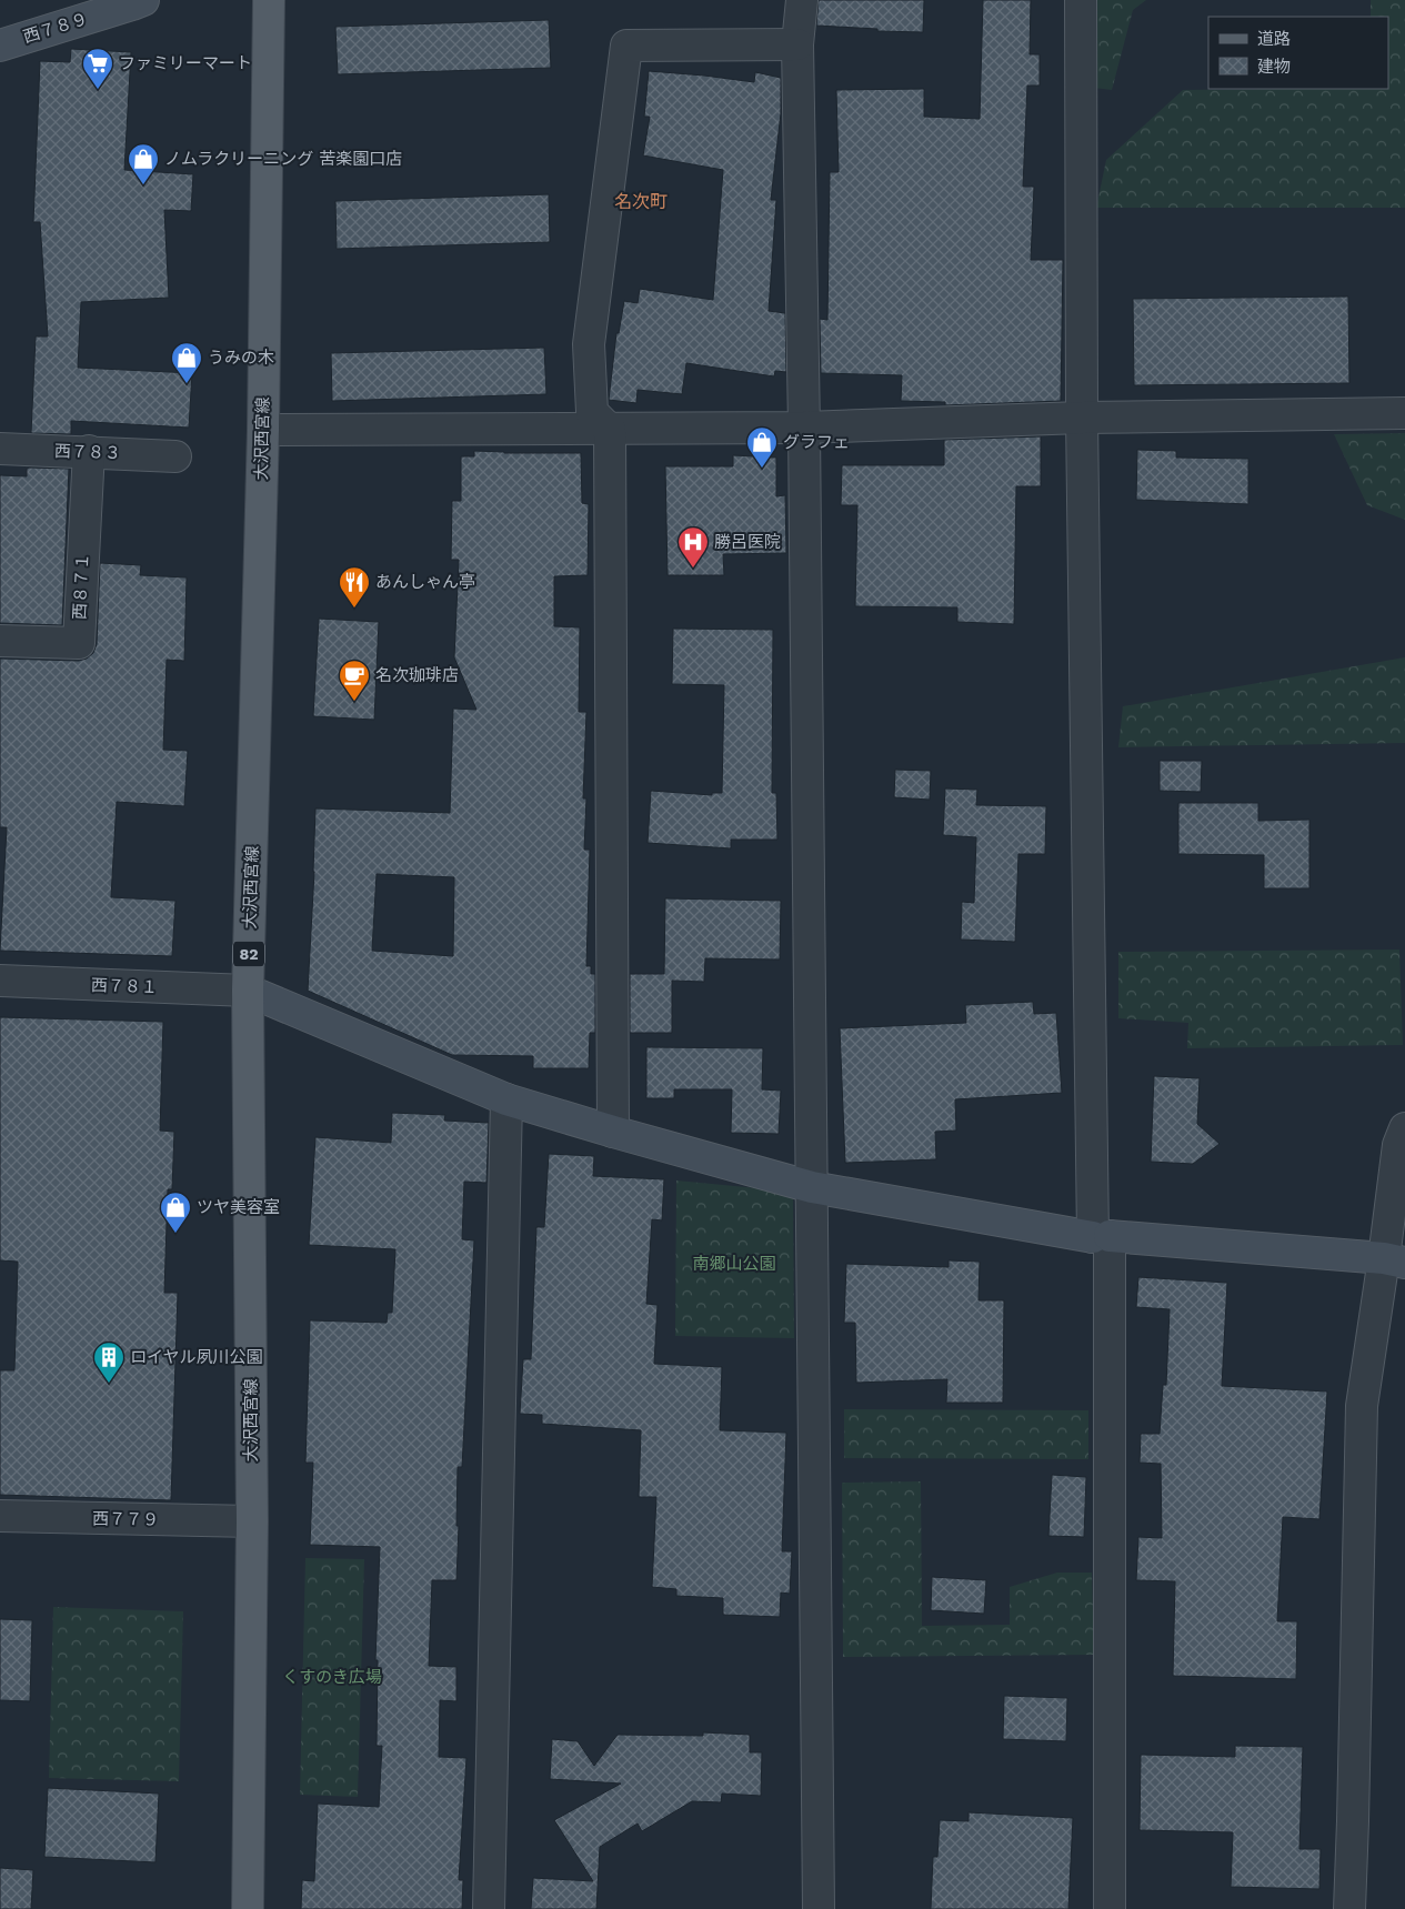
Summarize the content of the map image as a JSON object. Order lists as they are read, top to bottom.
{
  "streets": {
    "main road": ["大沢西宮線", "82"],
    "street": [
      "西７８９",
      "西７８３",
      "西８７１",
      "西７８１",
      "西７７９"
    ]
  },
  "crossings": [
    ["大沢西宮線", "西７８１"],
    ["大沢西宮線", "西７７９"],
    ["西７８３", "西８７１"]
  ],
  "districts": ["名次町"],
  "parks": ["南郷山公園", "くすのき広場"],
  "places": {
    "supermarket": ["ファミリーマート"],
    "shop": [
      "ノムラクリーニング 苦楽園口店",
      "うみの木",
      "グラフェ",
      "ツヤ美容室"
    ],
    "hospital": ["勝呂医院"],
    "restaurant": ["あんしゃん亭"],
    "cafe": ["名次珈琲店"],
    "building": ["ロイヤル夙川公園"]
  },
  "legend": ["道路", "建物"]
}
